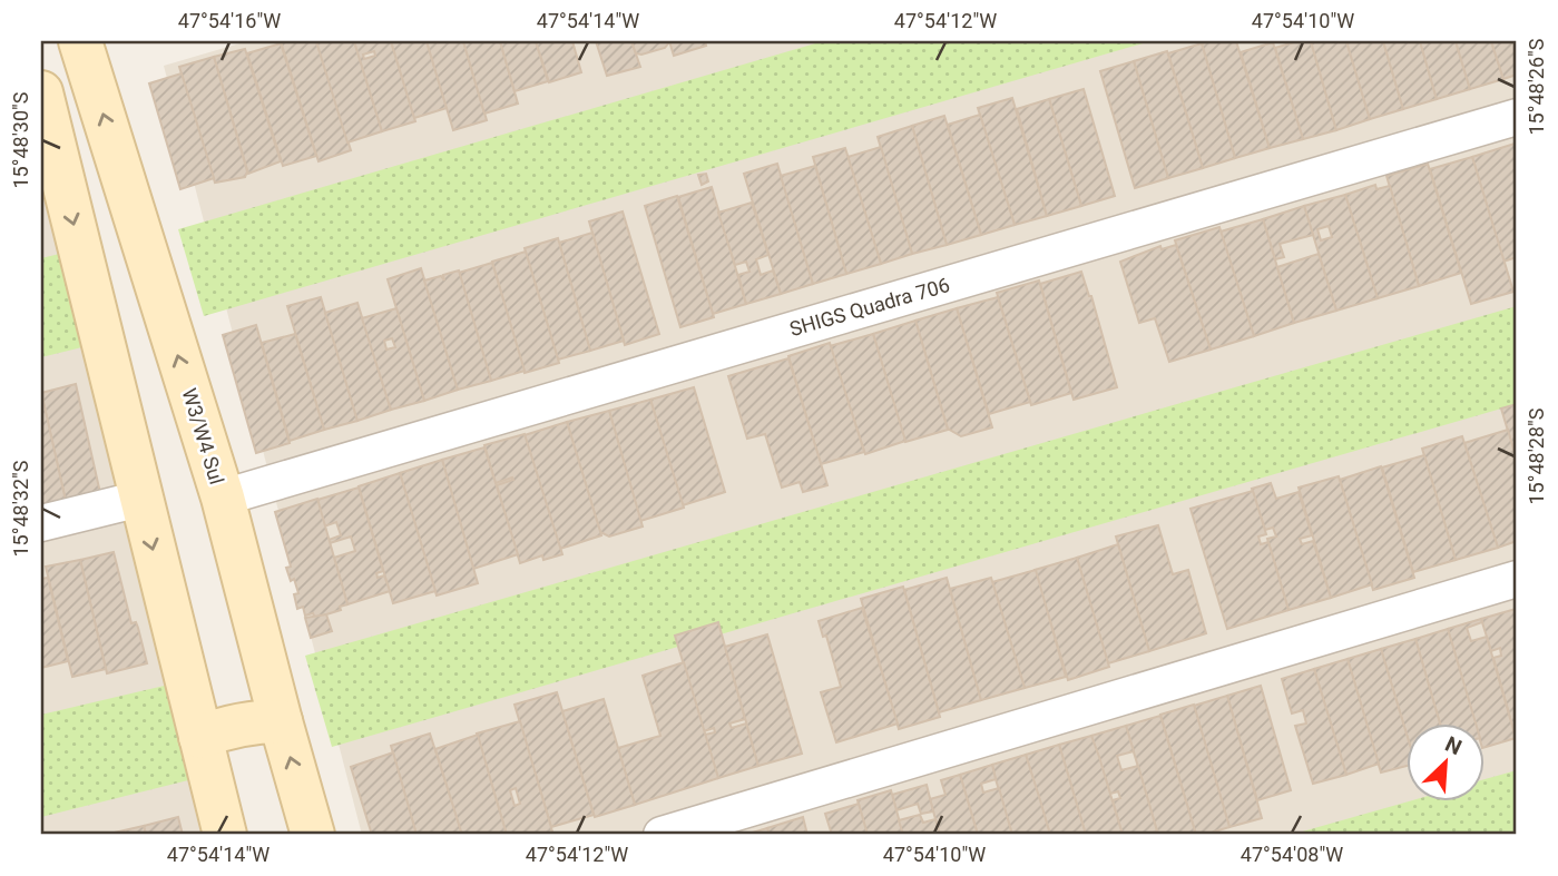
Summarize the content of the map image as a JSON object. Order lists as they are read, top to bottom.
{
  "streets": {
    "main road": ["W3/W4 Sul"],
    "street": ["SHIGS Quadra 706"]
  },
  "crossings": [
    ["SHIGS Quadra 706", "W3/W4 Sul"]
  ],
  "north": "top right",
  "coordinates": [
    "47°54'16\"W",
    "47°54'14\"W",
    "47°54'12\"W",
    "47°54'10\"W",
    "15°48'26\"S",
    "15°48'30\"S",
    "15°48'28\"S",
    "15°48'32\"S",
    "47°54'08\"W"
  ]
}
